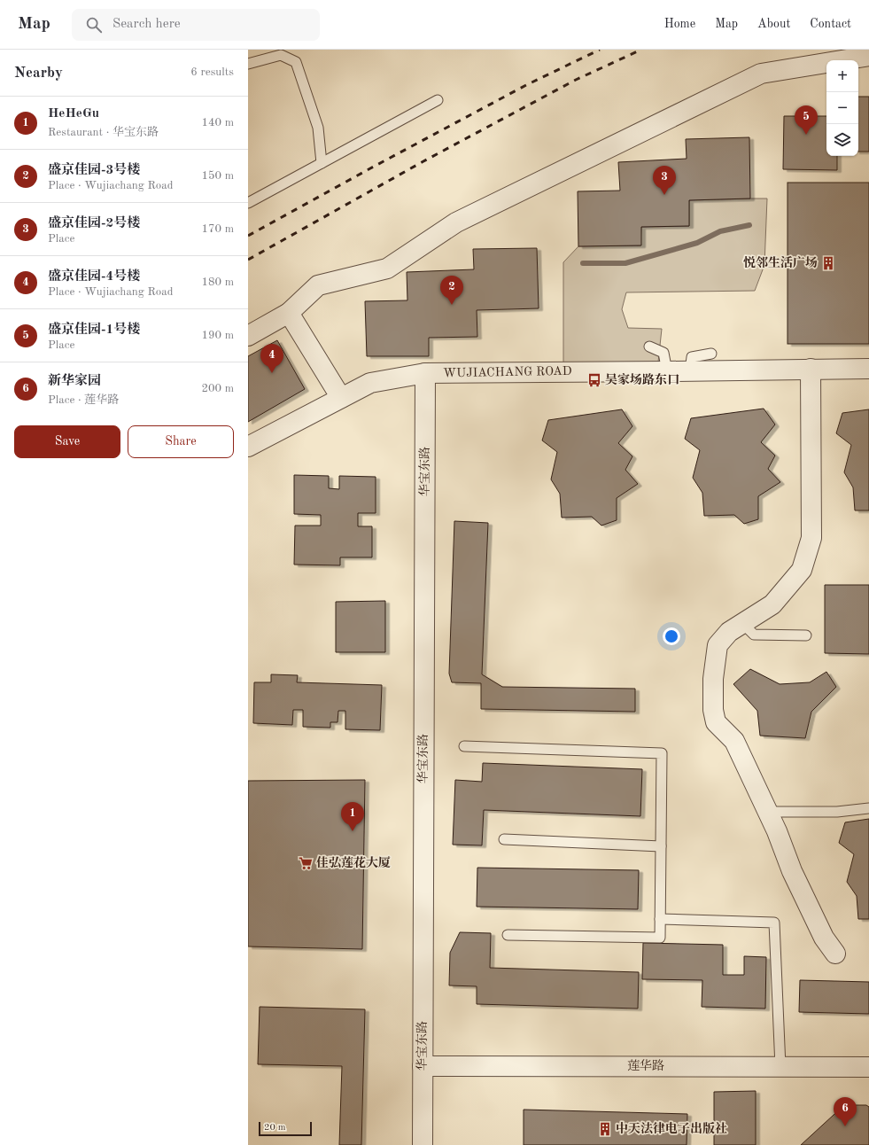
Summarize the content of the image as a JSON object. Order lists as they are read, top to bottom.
{
  "streets": {
    "street": ["WUJIACHANG ROAD", "华宝东路", "莲华路"]
  },
  "crossings": [
    ["WUJIACHANG ROAD", "华宝东路"],
    ["华宝东路", "莲华路"]
  ],
  "places": {
    "building": ["悦邻生活广场", "中天法律电子出版社"],
    "bus stop": ["吴家场路东口"],
    "supermarket": ["佳弘莲花大厦"]
  },
  "scale_bar": "20 m",
  "page": {
    "header": "Map",
    "search": "Search here",
    "nav": [
      "Home",
      "Map",
      "About",
      "Contact"
    ],
    "heading": ["Nearby", "6 results"],
    "map_buttons": ["+", "−"],
    "list": [
      {
        "mark": "1",
        "name": "HeHeGu",
        "note": "Restaurant · 华宝东路",
        "value": "140 m"
      },
      {
        "mark": "2",
        "name": "盛京佳园-3号楼",
        "note": "Place · Wujiachang Road",
        "value": "150 m"
      },
      {
        "mark": "3",
        "name": "盛京佳园-2号楼",
        "note": "Place",
        "value": "170 m"
      },
      {
        "mark": "4",
        "name": "盛京佳园-4号楼",
        "note": "Place · Wujiachang Road",
        "value": "180 m"
      },
      {
        "mark": "5",
        "name": "盛京佳园-1号楼",
        "note": "Place",
        "value": "190 m"
      },
      {
        "mark": "6",
        "name": "新华家园",
        "note": "Place · 莲华路",
        "value": "200 m"
      }
    ],
    "pins": [
      "5",
      "3",
      "2",
      "4",
      "1",
      "6"
    ],
    "buttons": ["Save", "Share"],
    "scale": "20 m"
  }
}
